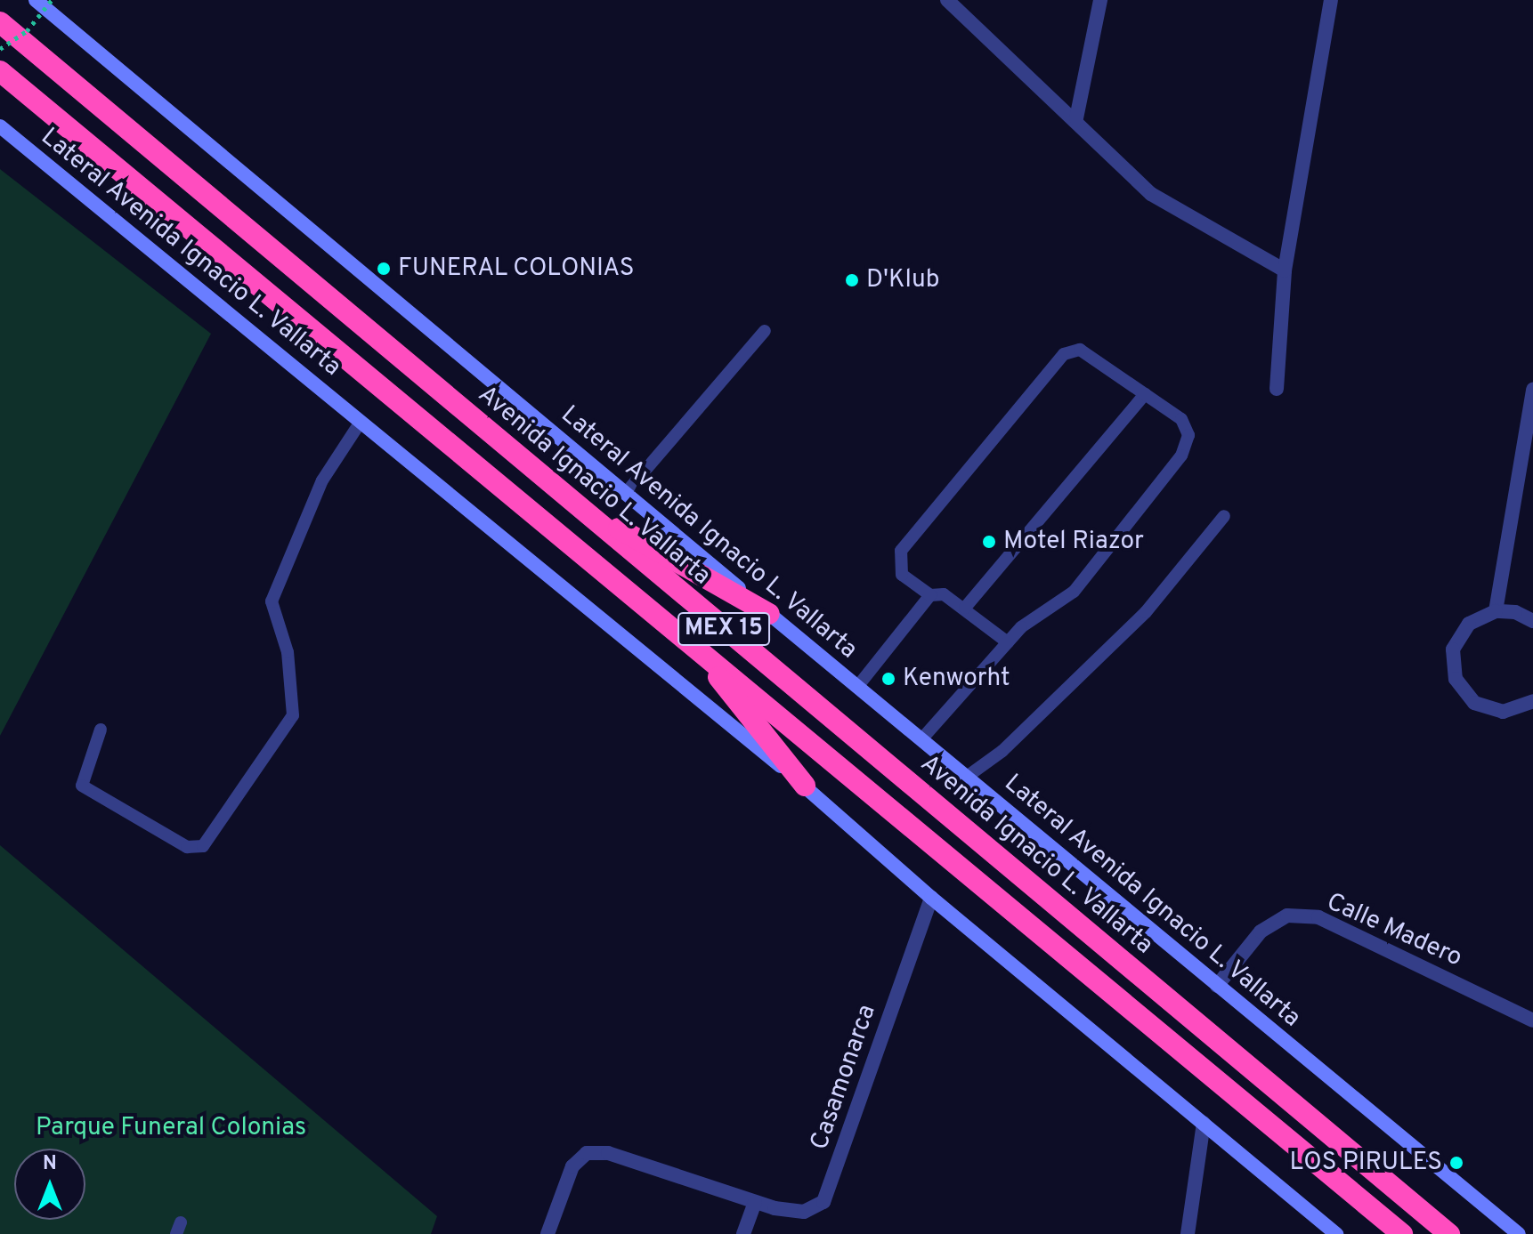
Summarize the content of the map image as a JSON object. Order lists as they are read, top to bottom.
{
  "streets": {
    "highway": ["Avenida Ignacio L. Vallarta", "MEX 15"],
    "street": ["Lateral Avenida Ignacio L. Vallarta", "Calle Madero", "Casamonarca"]
  },
  "crossings": [
    ["Lateral Avenida Ignacio L. Vallarta", "Calle Madero"],
    ["Lateral Avenida Ignacio L. Vallarta", "Casamonarca"]
  ],
  "parks": ["Parque Funeral Colonias"],
  "places": [
    "FUNERAL COLONIAS",
    "D'Klub",
    "Motel Riazor",
    "Kenworht",
    "LOS PIRULES"
  ],
  "north": "top"
}
